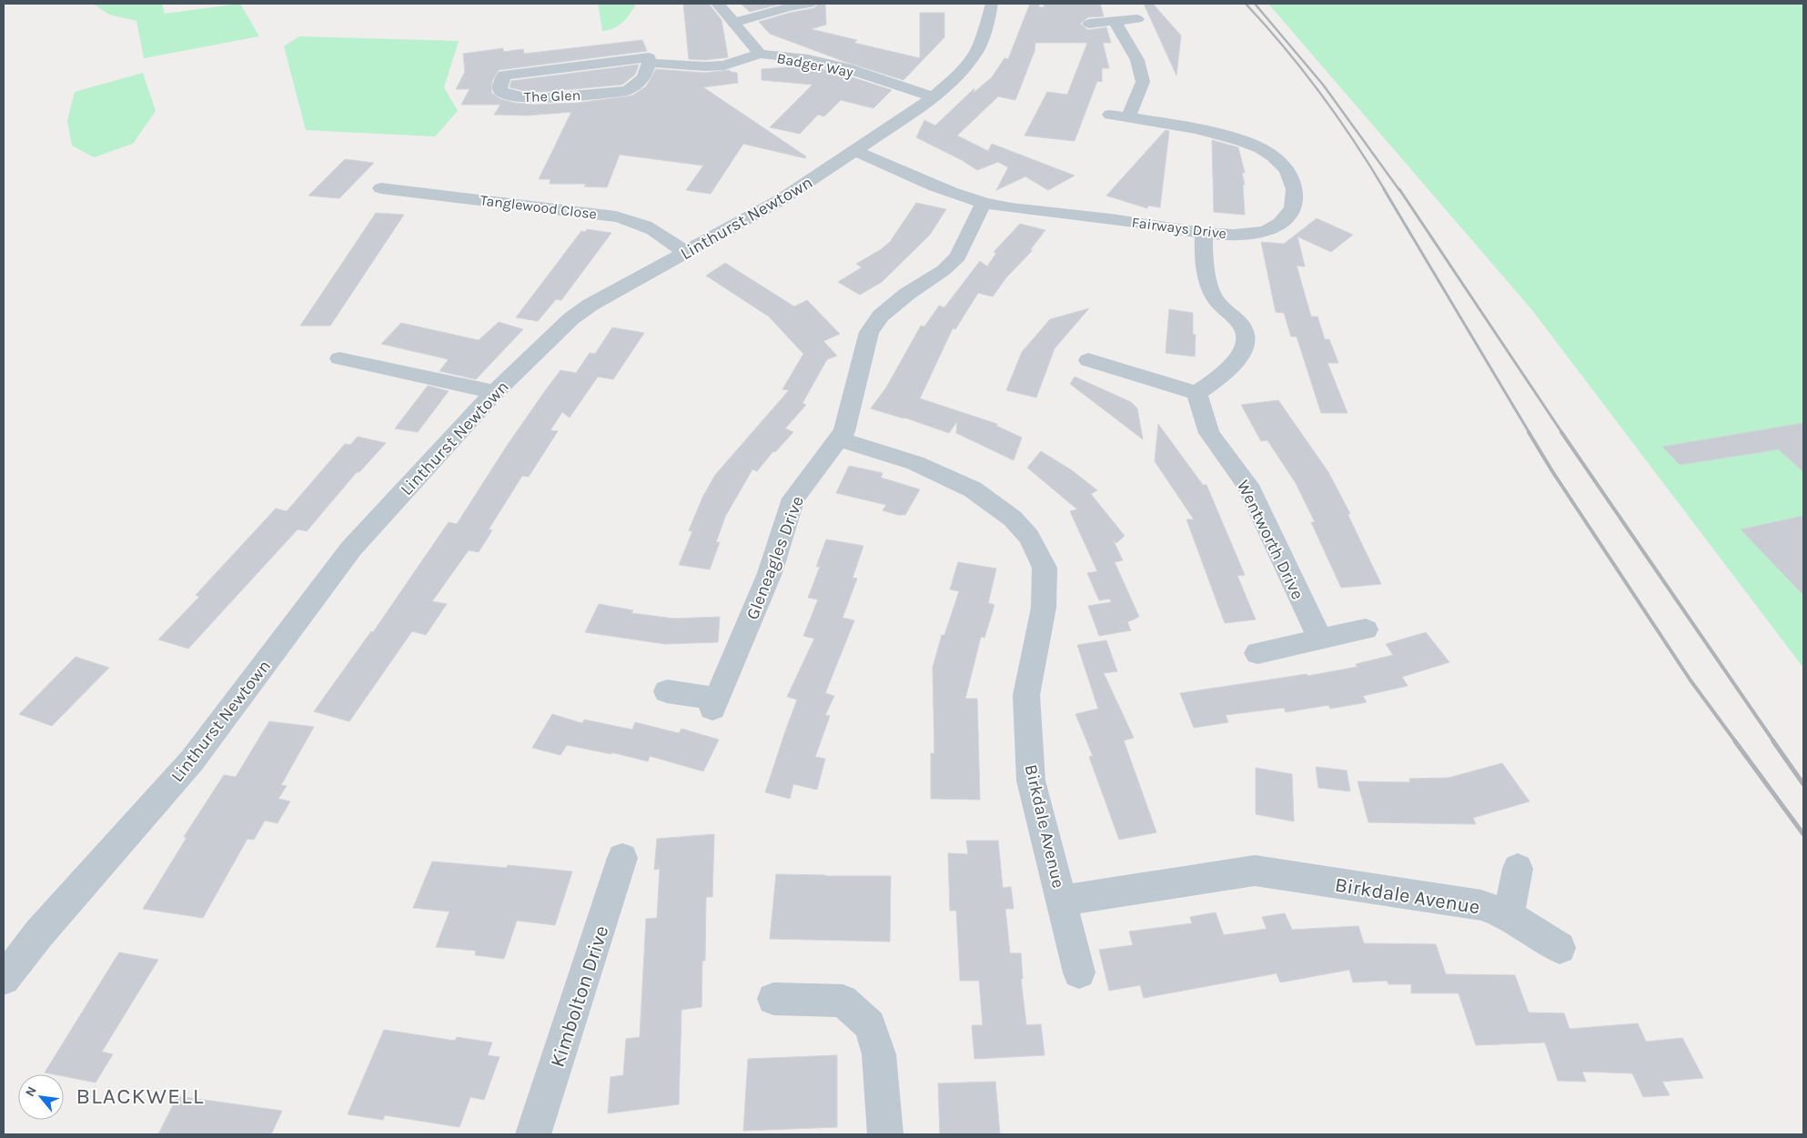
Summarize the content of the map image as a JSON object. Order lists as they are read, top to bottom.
{
  "streets": {
    "street": [
      "Badger Way",
      "The Glen",
      "Tanglewood Close",
      "Linthurst Newtown",
      "Fairways Drive",
      "Wentworth Drive",
      "Gleneagles Drive",
      "Birkdale Avenue",
      "Kimbolton Drive"
    ]
  },
  "crossings": [
    ["Badger Way", "The Glen"],
    ["Badger Way", "Linthurst Newtown"],
    ["Tanglewood Close", "Linthurst Newtown"],
    ["Linthurst Newtown", "Fairways Drive"],
    ["Fairways Drive", "Gleneagles Drive"],
    ["Gleneagles Drive", "Birkdale Avenue"]
  ],
  "districts": ["BLACKWELL"],
  "north": "top left"
}
